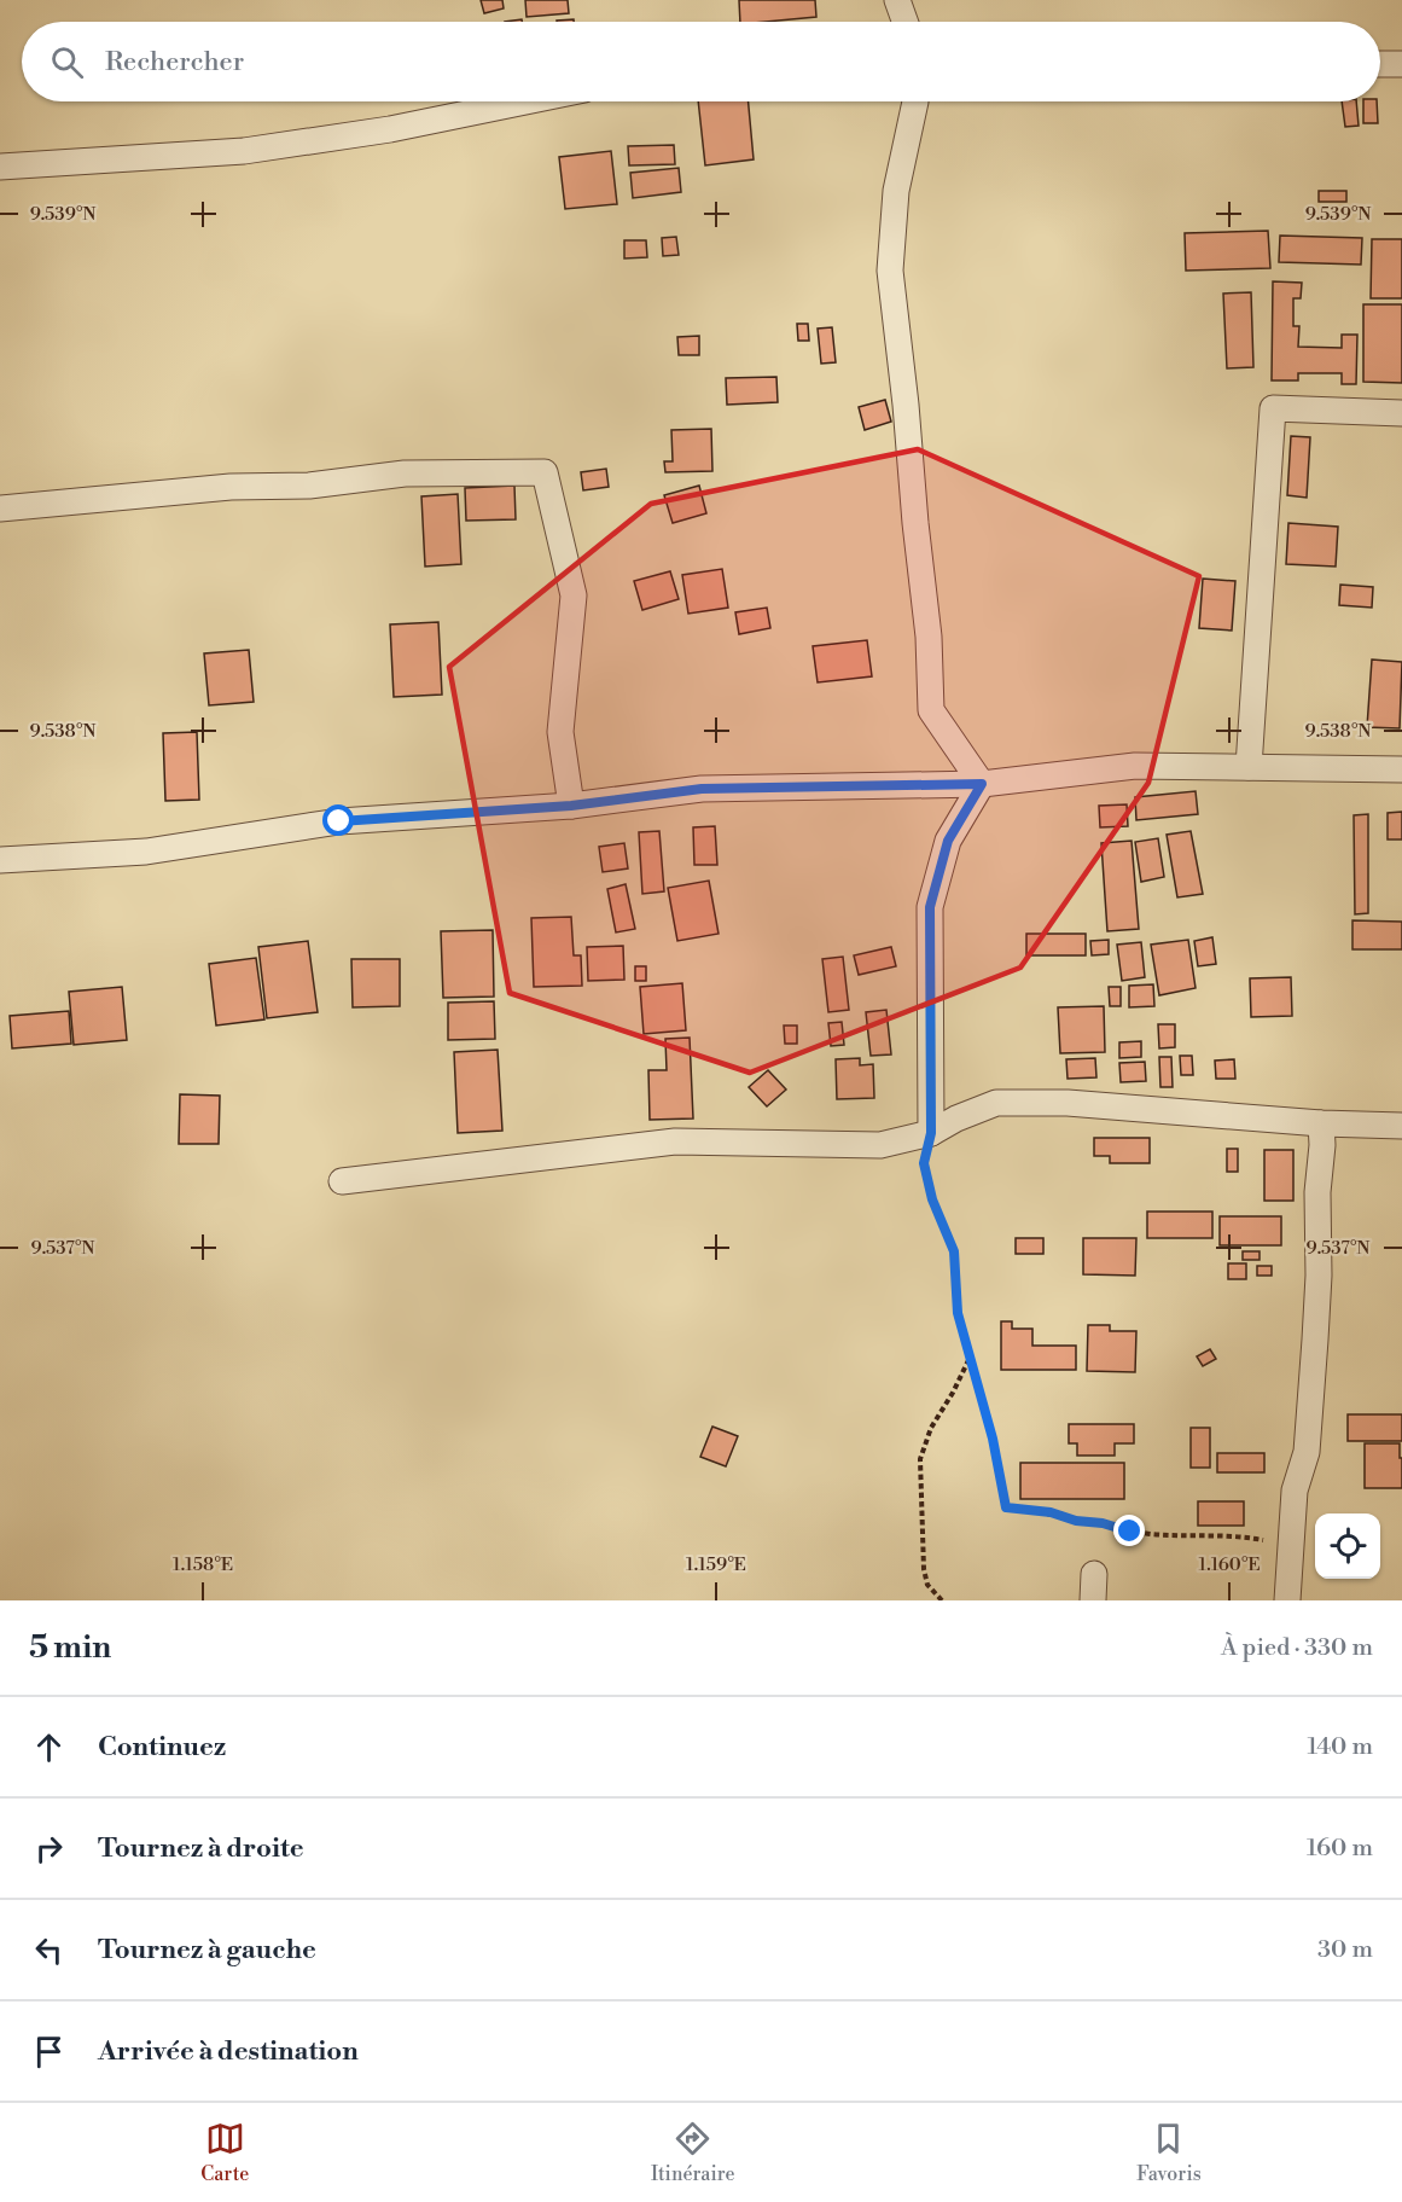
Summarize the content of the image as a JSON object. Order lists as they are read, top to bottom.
{
  "page": {
    "search": "Rechercher",
    "heading": ["5 min", "À pied · 330 m"],
    "list": [
      ["Continuez", "140 m"],
      ["Tournez à droite", "160 m"],
      ["Tournez à gauche", "30 m"],
      "Arrivée à destination"
    ],
    "nav": ["Carte", "Itinéraire", "Favoris"]
  },
  "coordinates": [
    "9.539°N",
    "9.538°N",
    "9.537°N",
    "1.158°E",
    "1.159°E",
    "1.160°E"
  ]
}
